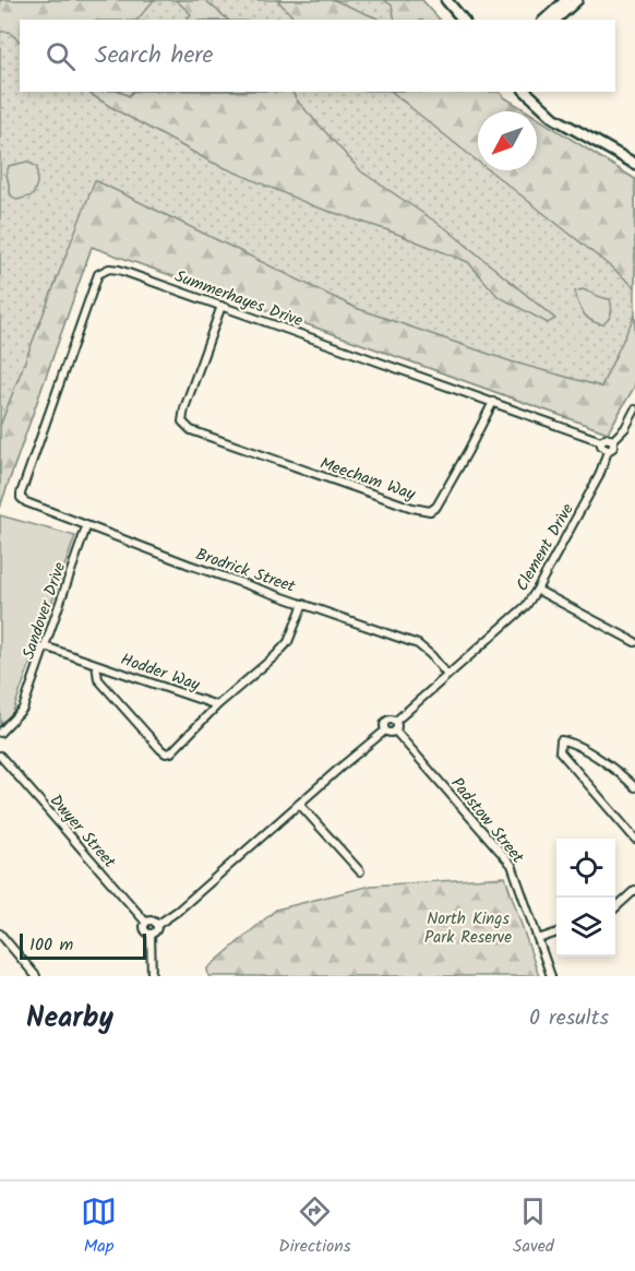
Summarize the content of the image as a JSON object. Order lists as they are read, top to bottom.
{
  "streets": {
    "street": [
      "Summerhayes Drive",
      "Meecham Way",
      "Clement Drive",
      "Brodrick Street",
      "Sandover Drive",
      "Hodder Way",
      "Padstow Street",
      "Dwyer Street"
    ]
  },
  "crossings": [
    ["Summerhayes Drive", "Meecham Way"],
    ["Summerhayes Drive", "Clement Drive"],
    ["Summerhayes Drive", "Brodrick Street"],
    ["Clement Drive", "Brodrick Street"],
    ["Clement Drive", "Padstow Street"],
    ["Brodrick Street", "Sandover Drive"],
    ["Brodrick Street", "Hodder Way"],
    ["Sandover Drive", "Hodder Way"]
  ],
  "parks": ["North Kings Park Reserve"],
  "scale_bar": "100 m",
  "north": "bottom left",
  "page": {
    "search": "Search here",
    "scale": "100 m",
    "heading": ["Nearby", "0 results"],
    "nav": ["Map", "Directions", "Saved"]
  }
}
